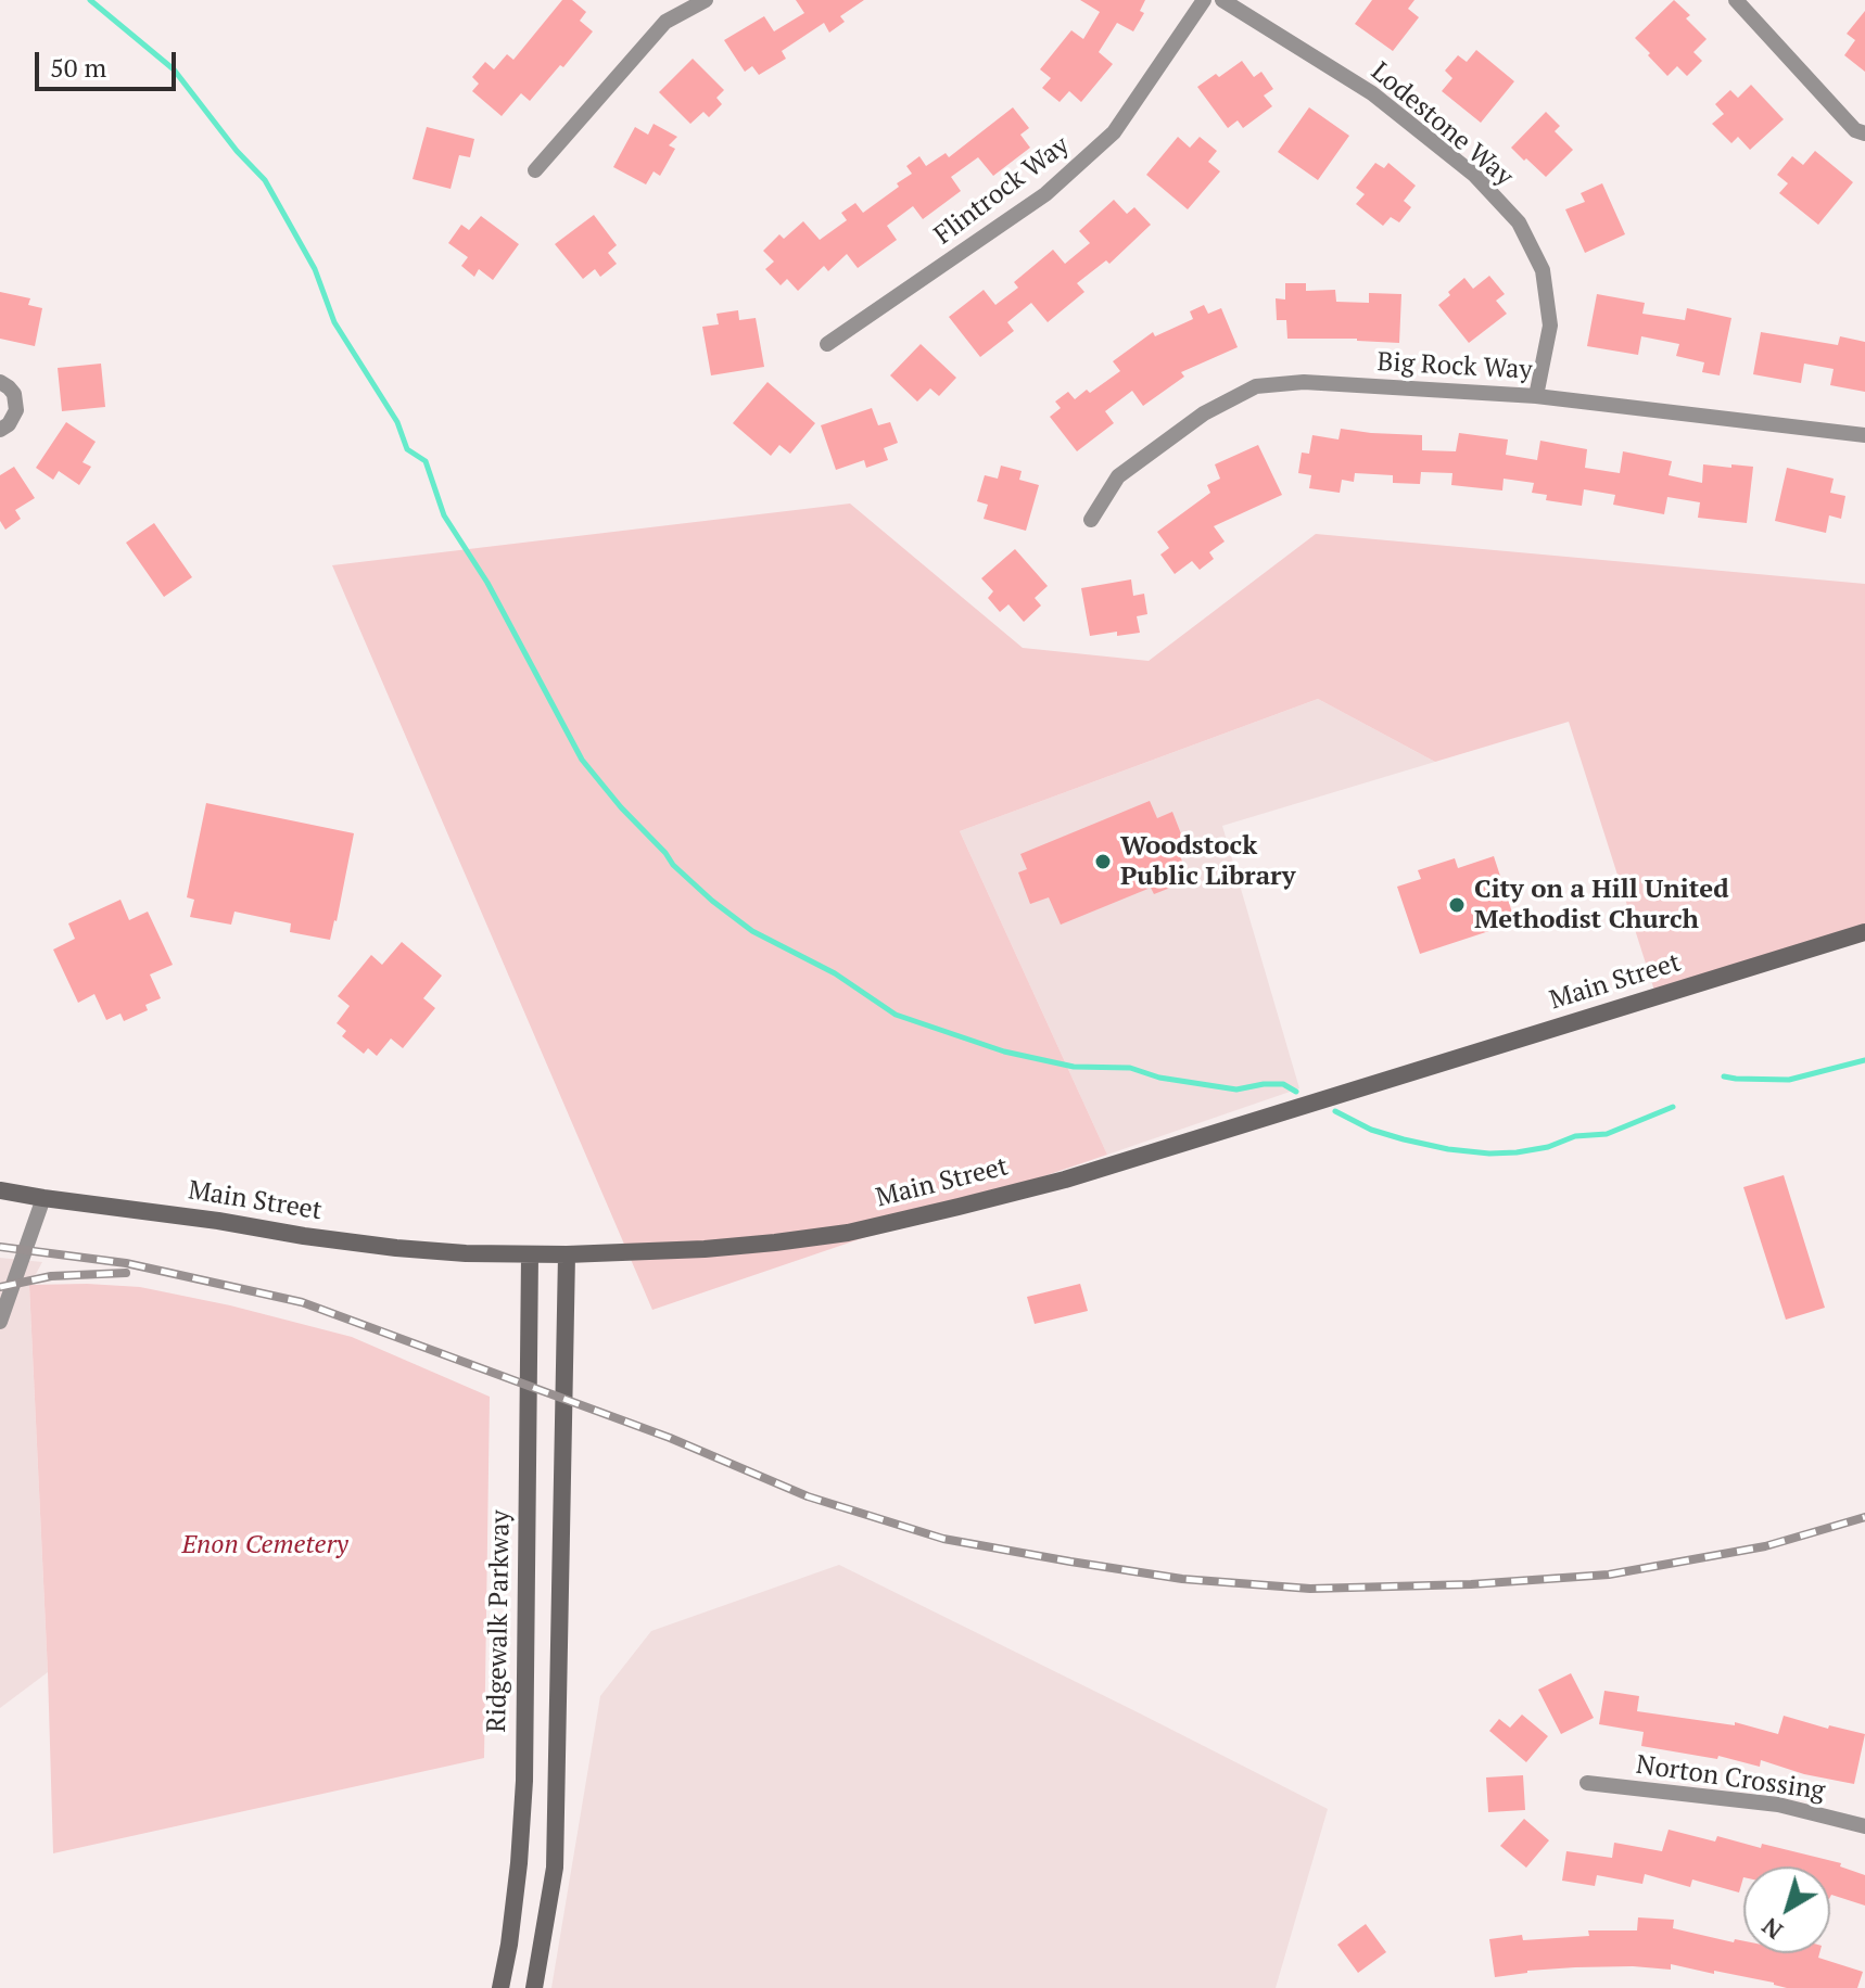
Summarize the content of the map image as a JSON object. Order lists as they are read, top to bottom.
{
  "streets": {
    "main road": ["Main Street", "Ridgewalk Parkway"],
    "street": [
      "Lodestone Way",
      "Flintrock Way",
      "Big Rock Way",
      "Norton Crossing"
    ]
  },
  "crossings": [
    ["Lodestone Way", "Big Rock Way"],
    ["Main Street", "Ridgewalk Parkway"]
  ],
  "parks": ["Enon Cemetery"],
  "places": ["Woodstock Public Library", "City on a Hill United Methodist Church"],
  "scale_bar": "50 m",
  "north": "bottom left"
}
